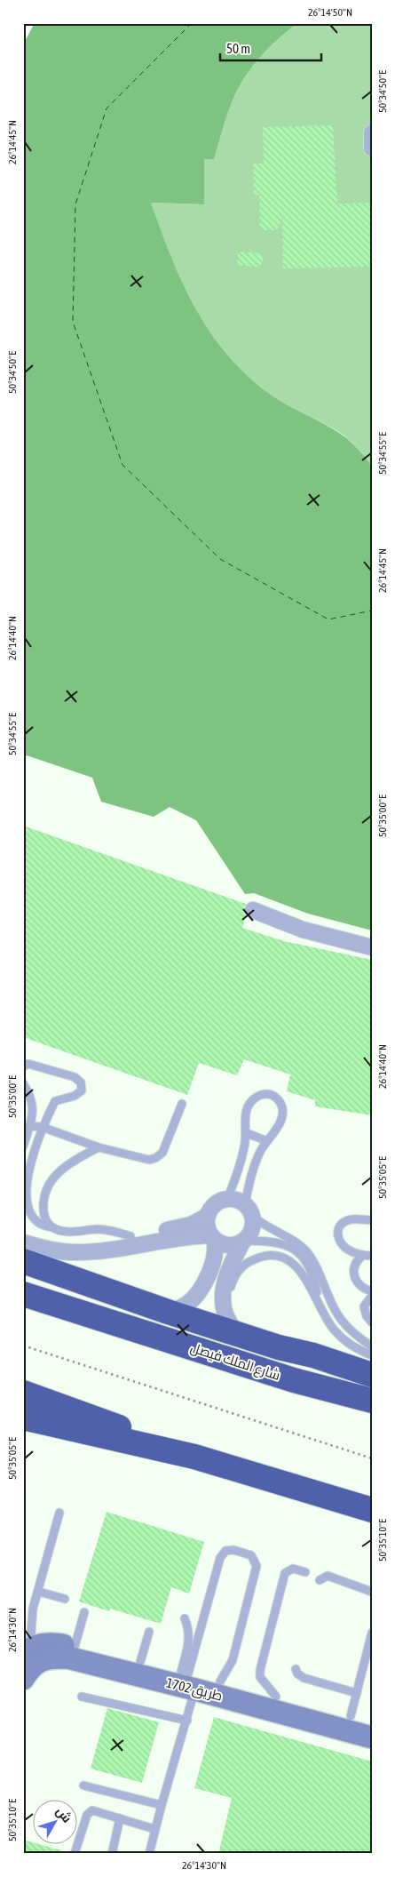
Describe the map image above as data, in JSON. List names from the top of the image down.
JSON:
{
  "streets": {
    "highway": ["شارع الملك فيصل"],
    "street": ["طريق 1702"]
  },
  "scale_bar": "50 m",
  "north": "top right",
  "coordinates": [
    "26°14'50\"N",
    "50°34'50\"E",
    "26°14'45\"N",
    "50°34'55\"E",
    "26°14'40\"N",
    "50°35'00\"E",
    "50°35'05\"E",
    "50°35'10\"E",
    "26°14'30\"N"
  ]
}
